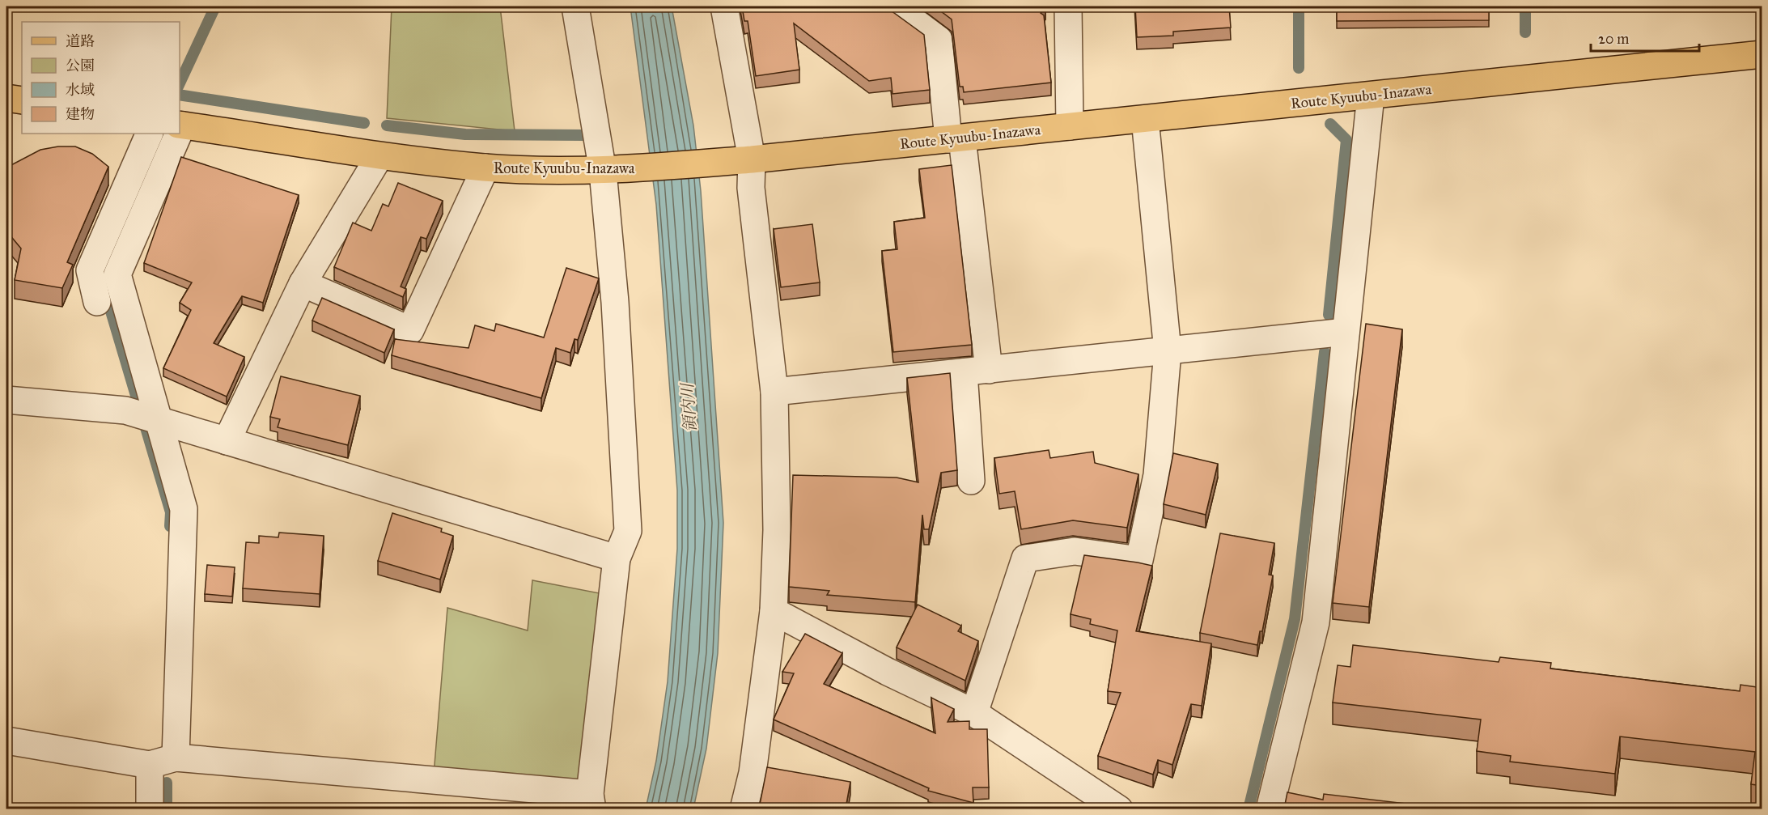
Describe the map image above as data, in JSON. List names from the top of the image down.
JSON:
{
  "streets": {
    "main road": ["Route Kyuubu-Inazawa"]
  },
  "water": ["領内川"],
  "legend": [
    "道路",
    "公園",
    "水域",
    "建物"
  ],
  "scale_bar": "20 m"
}
